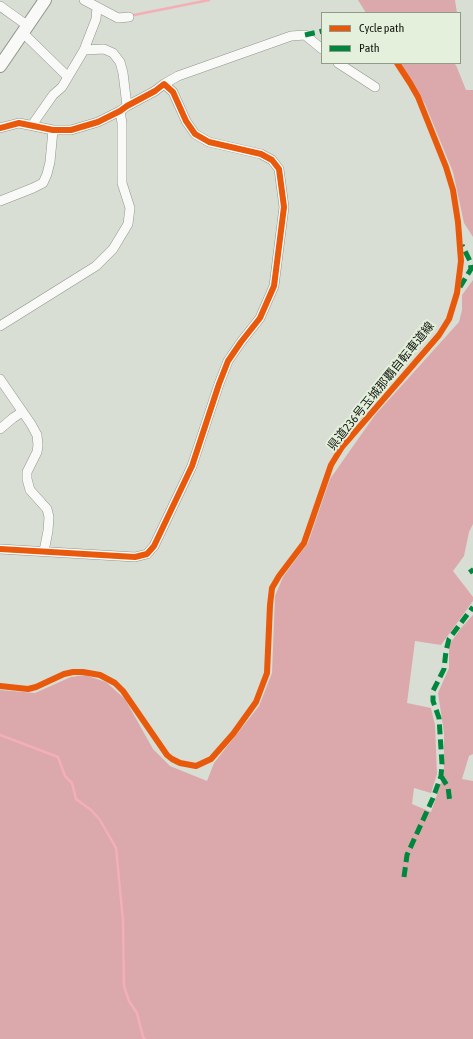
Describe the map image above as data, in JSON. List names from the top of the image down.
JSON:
{
  "streets": {
    "cycle path": ["県道236号玉城那覇自転車道線"]
  },
  "legend": ["Cycle path", "Path"]
}
